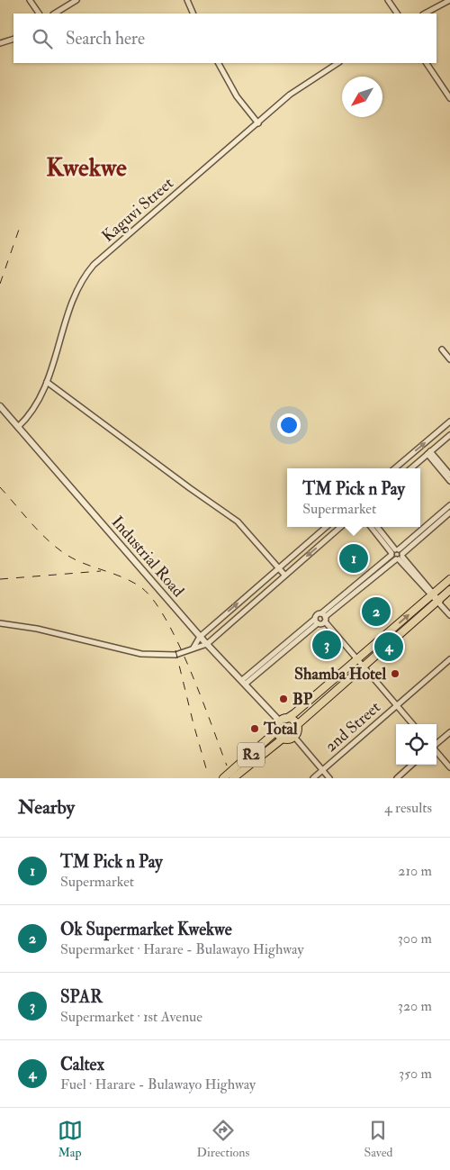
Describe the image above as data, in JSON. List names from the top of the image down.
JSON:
{
  "streets": {
    "highway": ["R2"],
    "street": ["Kaguvi Street", "Industrial Road", "2nd Street"]
  },
  "crossings": [
    ["Kaguvi Street", "Industrial Road"],
    ["Industrial Road", "R2"]
  ],
  "districts": ["Kwekwe"],
  "places": ["Shamba Hotel", "BP", "Total"],
  "north": "bottom left",
  "page": {
    "search": "Search here",
    "popup": ["TM Pick n Pay", "Supermarket"],
    "pins": [
      "1",
      "2",
      "3",
      "4"
    ],
    "heading": ["Nearby", "4 results"],
    "list": [
      {
        "mark": "1",
        "name": "TM Pick n Pay",
        "note": "Supermarket",
        "value": "210 m"
      },
      {
        "mark": "2",
        "name": "Ok Supermarket Kwekwe",
        "note": "Supermarket · Harare - Bulawayo Highway",
        "value": "300 m"
      },
      {
        "mark": "3",
        "name": "SPAR",
        "note": "Supermarket · 1st Avenue",
        "value": "320 m"
      },
      {
        "mark": "4",
        "name": "Caltex",
        "note": "Fuel · Harare - Bulawayo Highway",
        "value": "350 m"
      }
    ],
    "nav": ["Map", "Directions", "Saved"]
  }
}
